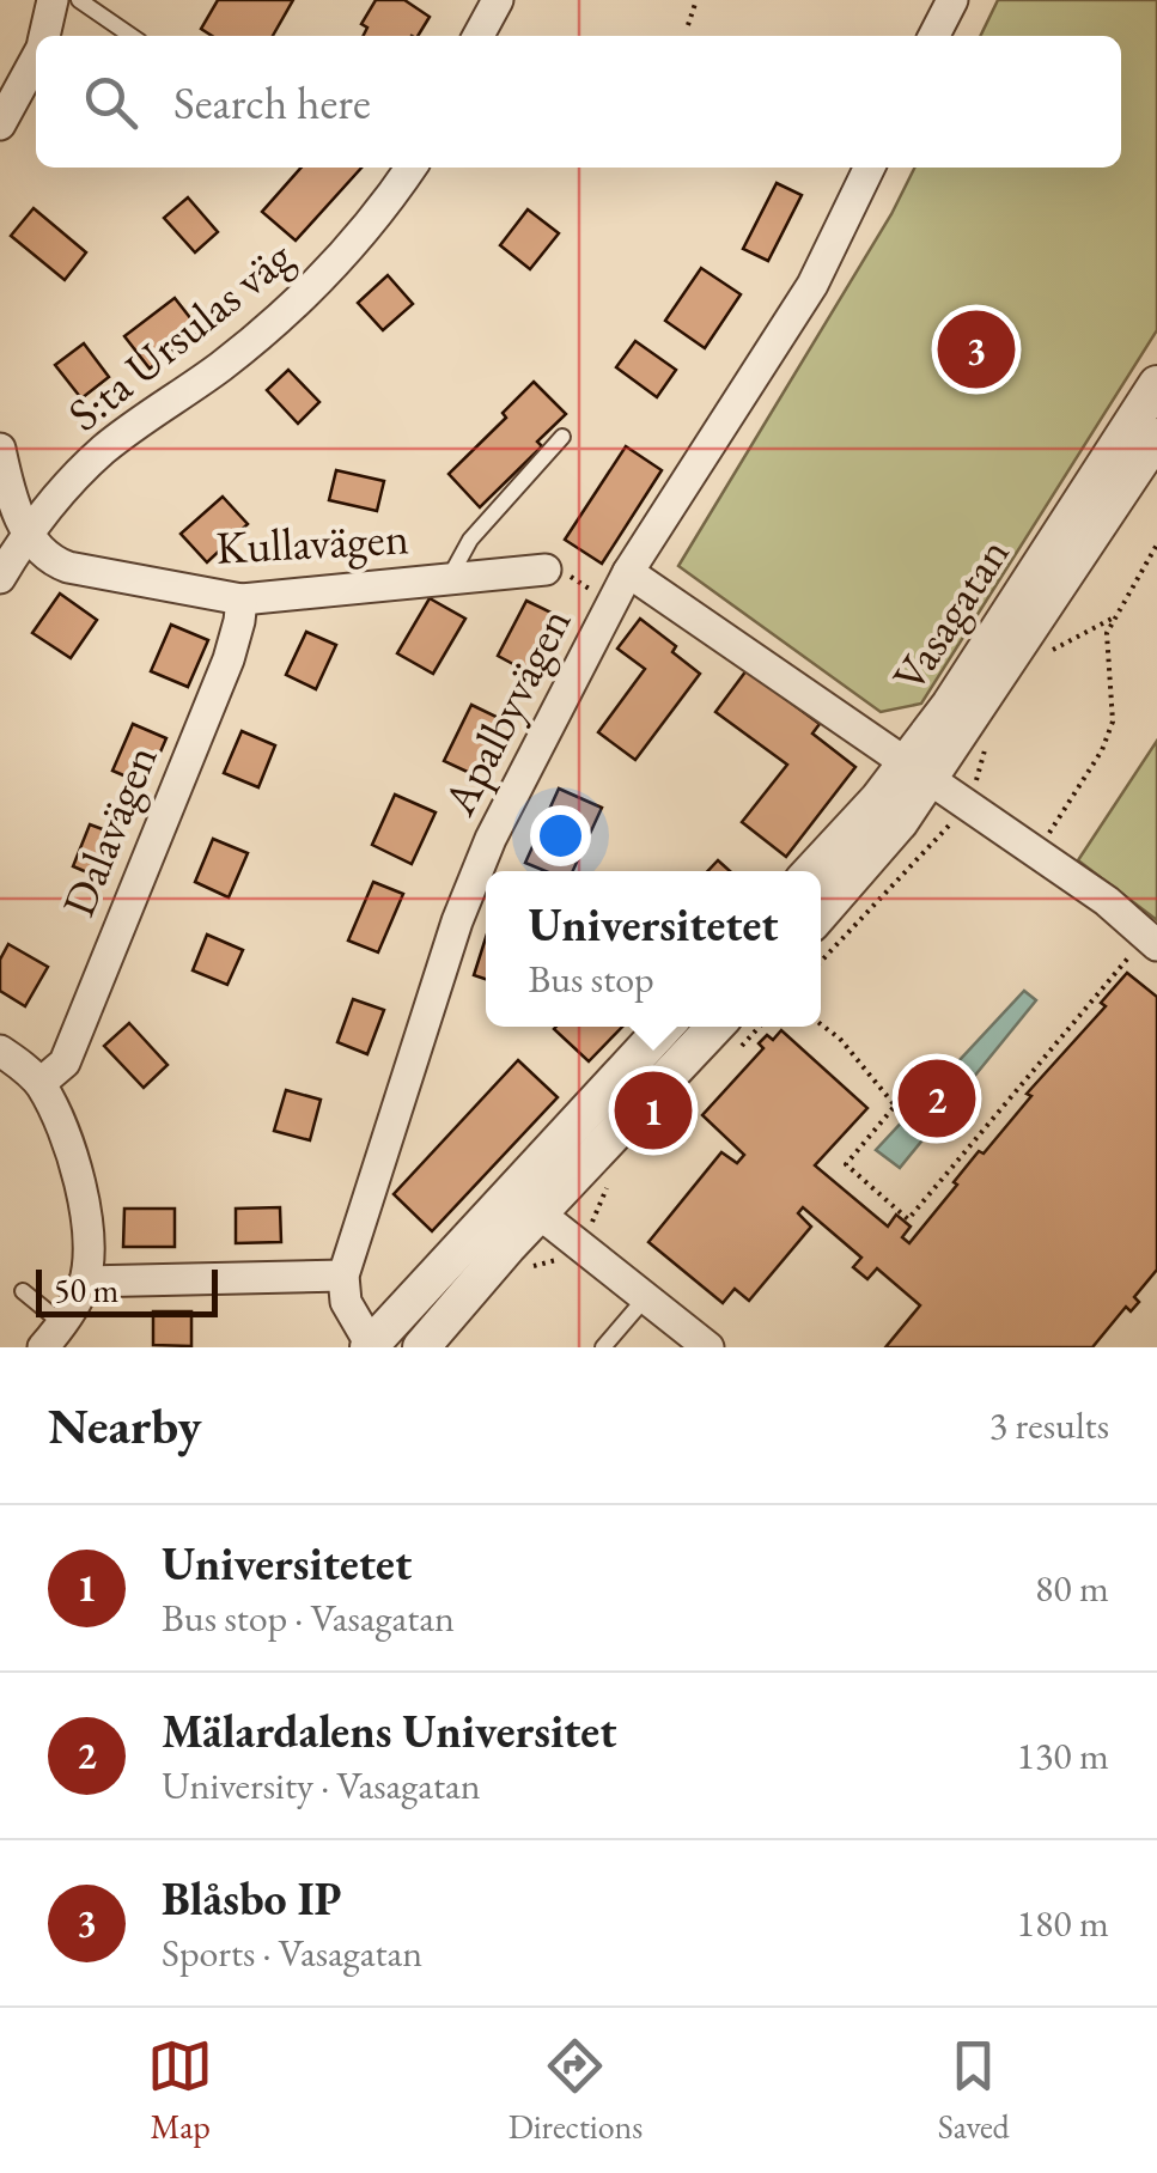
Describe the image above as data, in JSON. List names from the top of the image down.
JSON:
{
  "streets": {
    "street": [
      "S:ta Ursulas väg",
      "Kullavägen",
      "Vasagatan",
      "Apalbyvägen",
      "Dalavägen"
    ]
  },
  "crossings": [
    ["S:ta Ursulas väg", "Kullavägen"],
    ["Kullavägen", "Dalavägen"]
  ],
  "scale_bar": "50 m",
  "page": {
    "search": "Search here",
    "pins": ["3", "2", "1"],
    "popup": ["Universitetet", "Bus stop"],
    "scale": "50 m",
    "heading": ["Nearby", "3 results"],
    "list": [
      {
        "mark": "1",
        "name": "Universitetet",
        "note": "Bus stop · Vasagatan",
        "value": "80 m"
      },
      {
        "mark": "2",
        "name": "Mälardalens Universitet",
        "note": "University · Vasagatan",
        "value": "130 m"
      },
      {
        "mark": "3",
        "name": "Blåsbo IP",
        "note": "Sports · Vasagatan",
        "value": "180 m"
      }
    ],
    "nav": ["Map", "Directions", "Saved"]
  }
}
